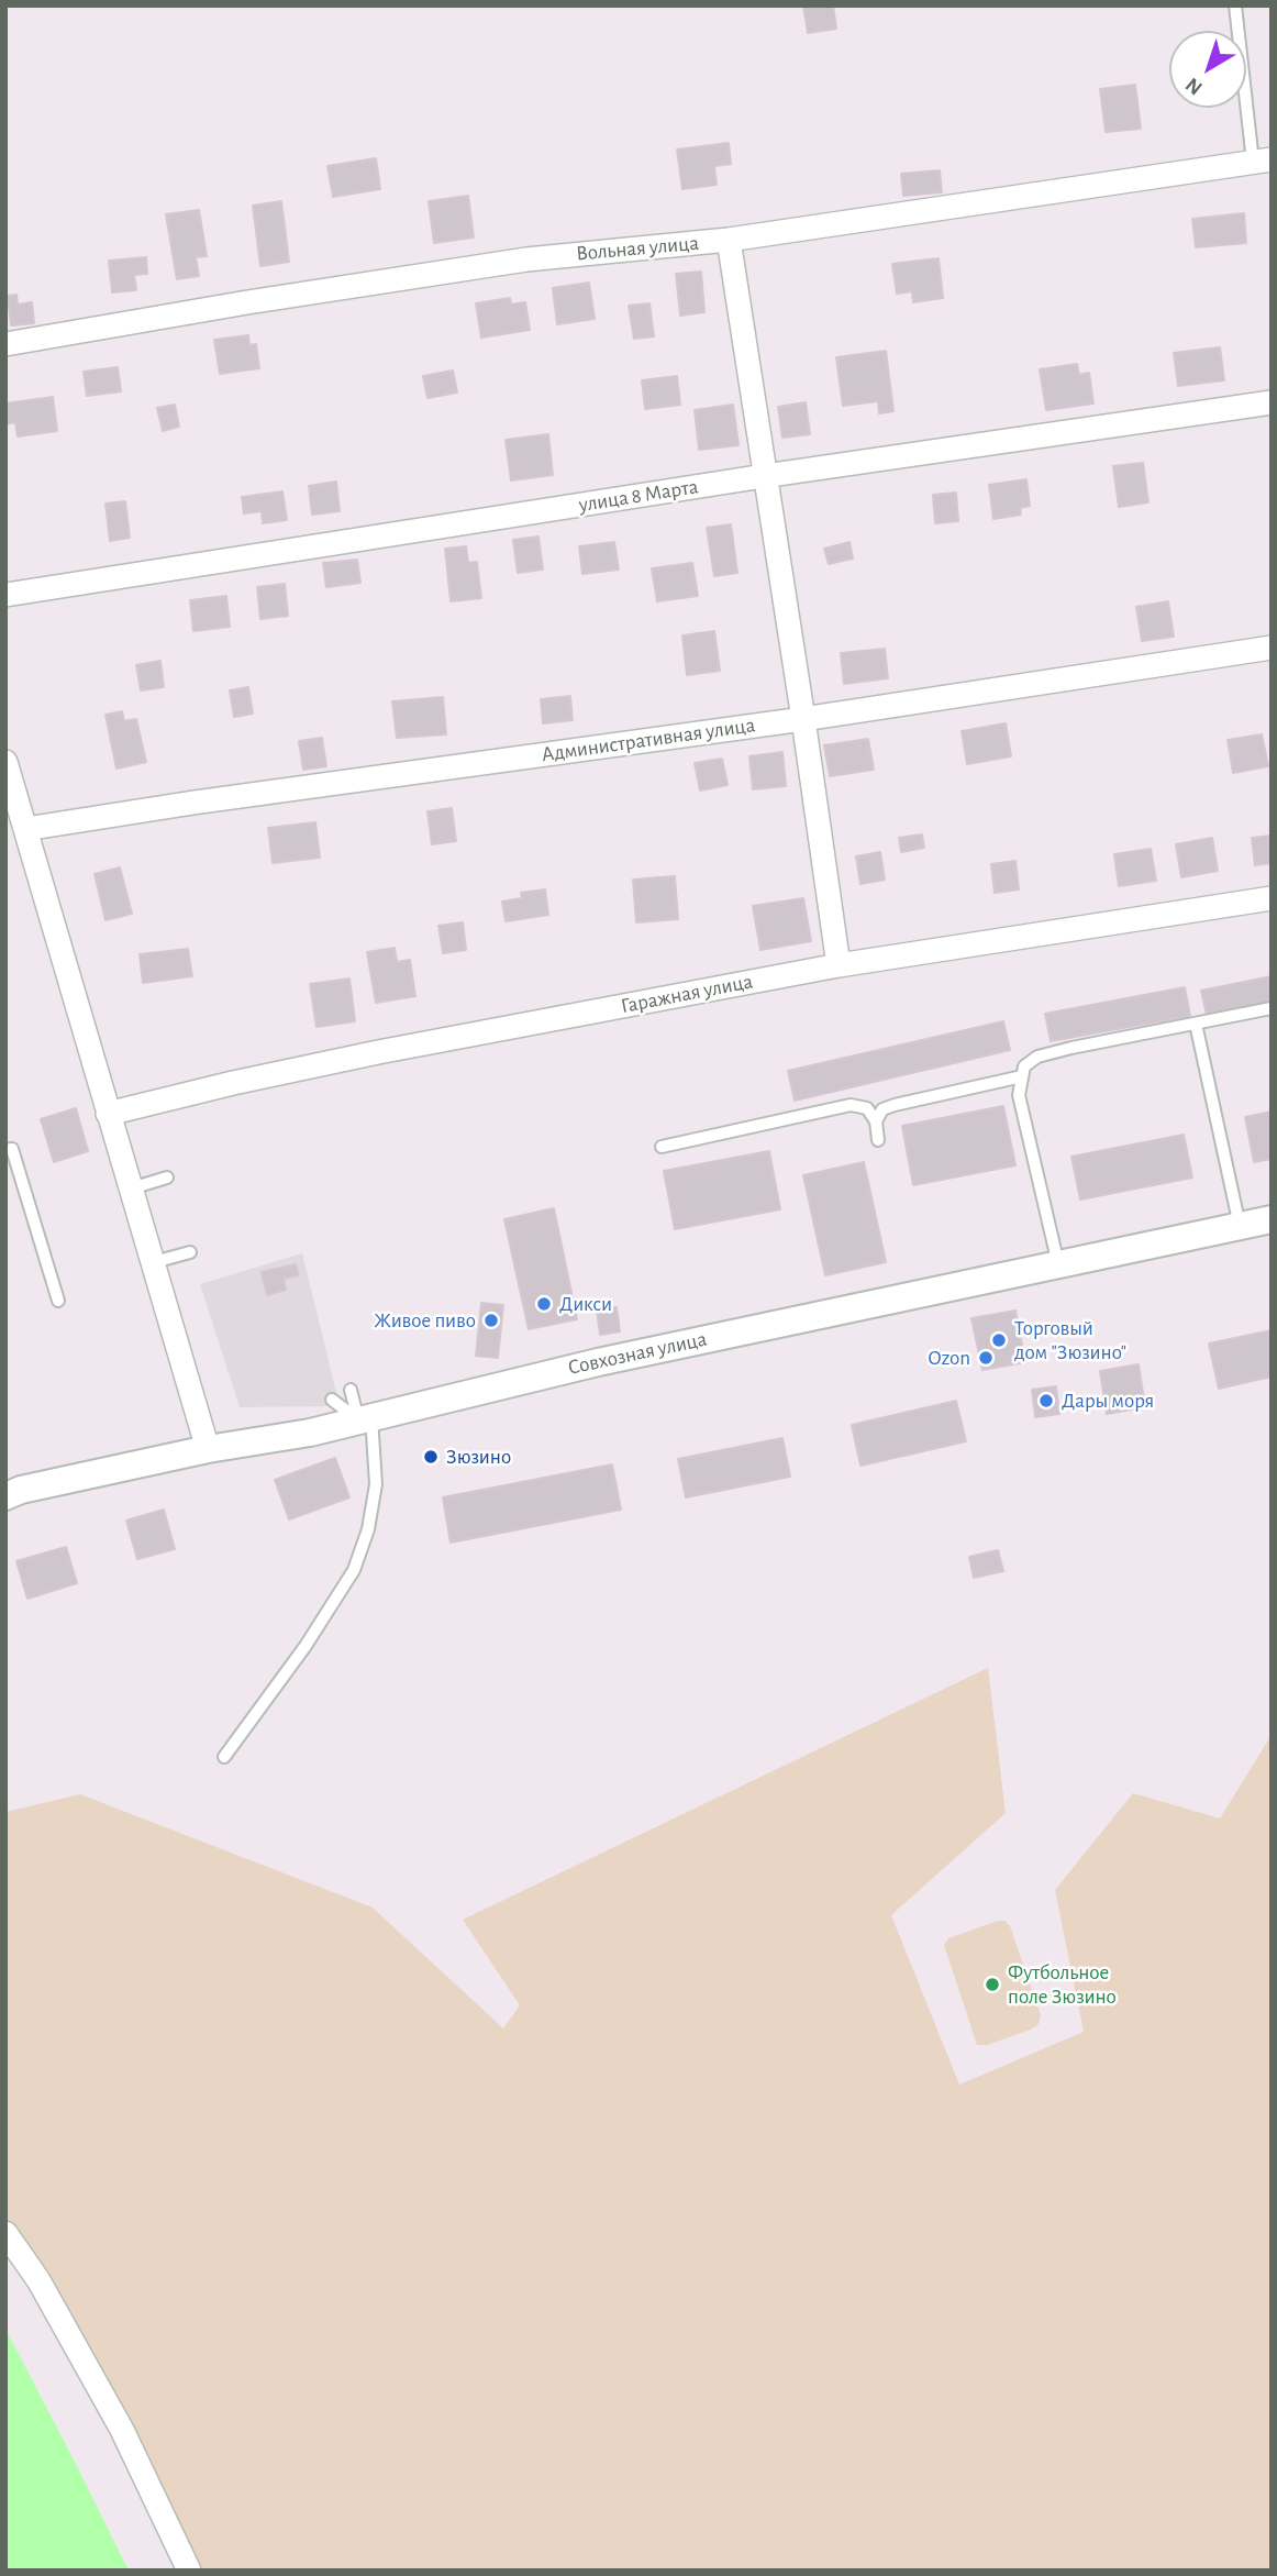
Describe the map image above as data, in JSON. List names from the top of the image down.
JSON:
{
  "streets": {
    "street": [
      "Вольная улица",
      "улица 8 Марта",
      "Административная улица",
      "Гаражная улица",
      "Совхозная улица"
    ]
  },
  "places": [
    "Дикси",
    "Живое пиво",
    "Торговый дом \"Зюзино\"",
    "Ozon",
    "Дары моря",
    "Зюзино",
    "Футбольное поле Зюзино"
  ],
  "north": "bottom left"
}
